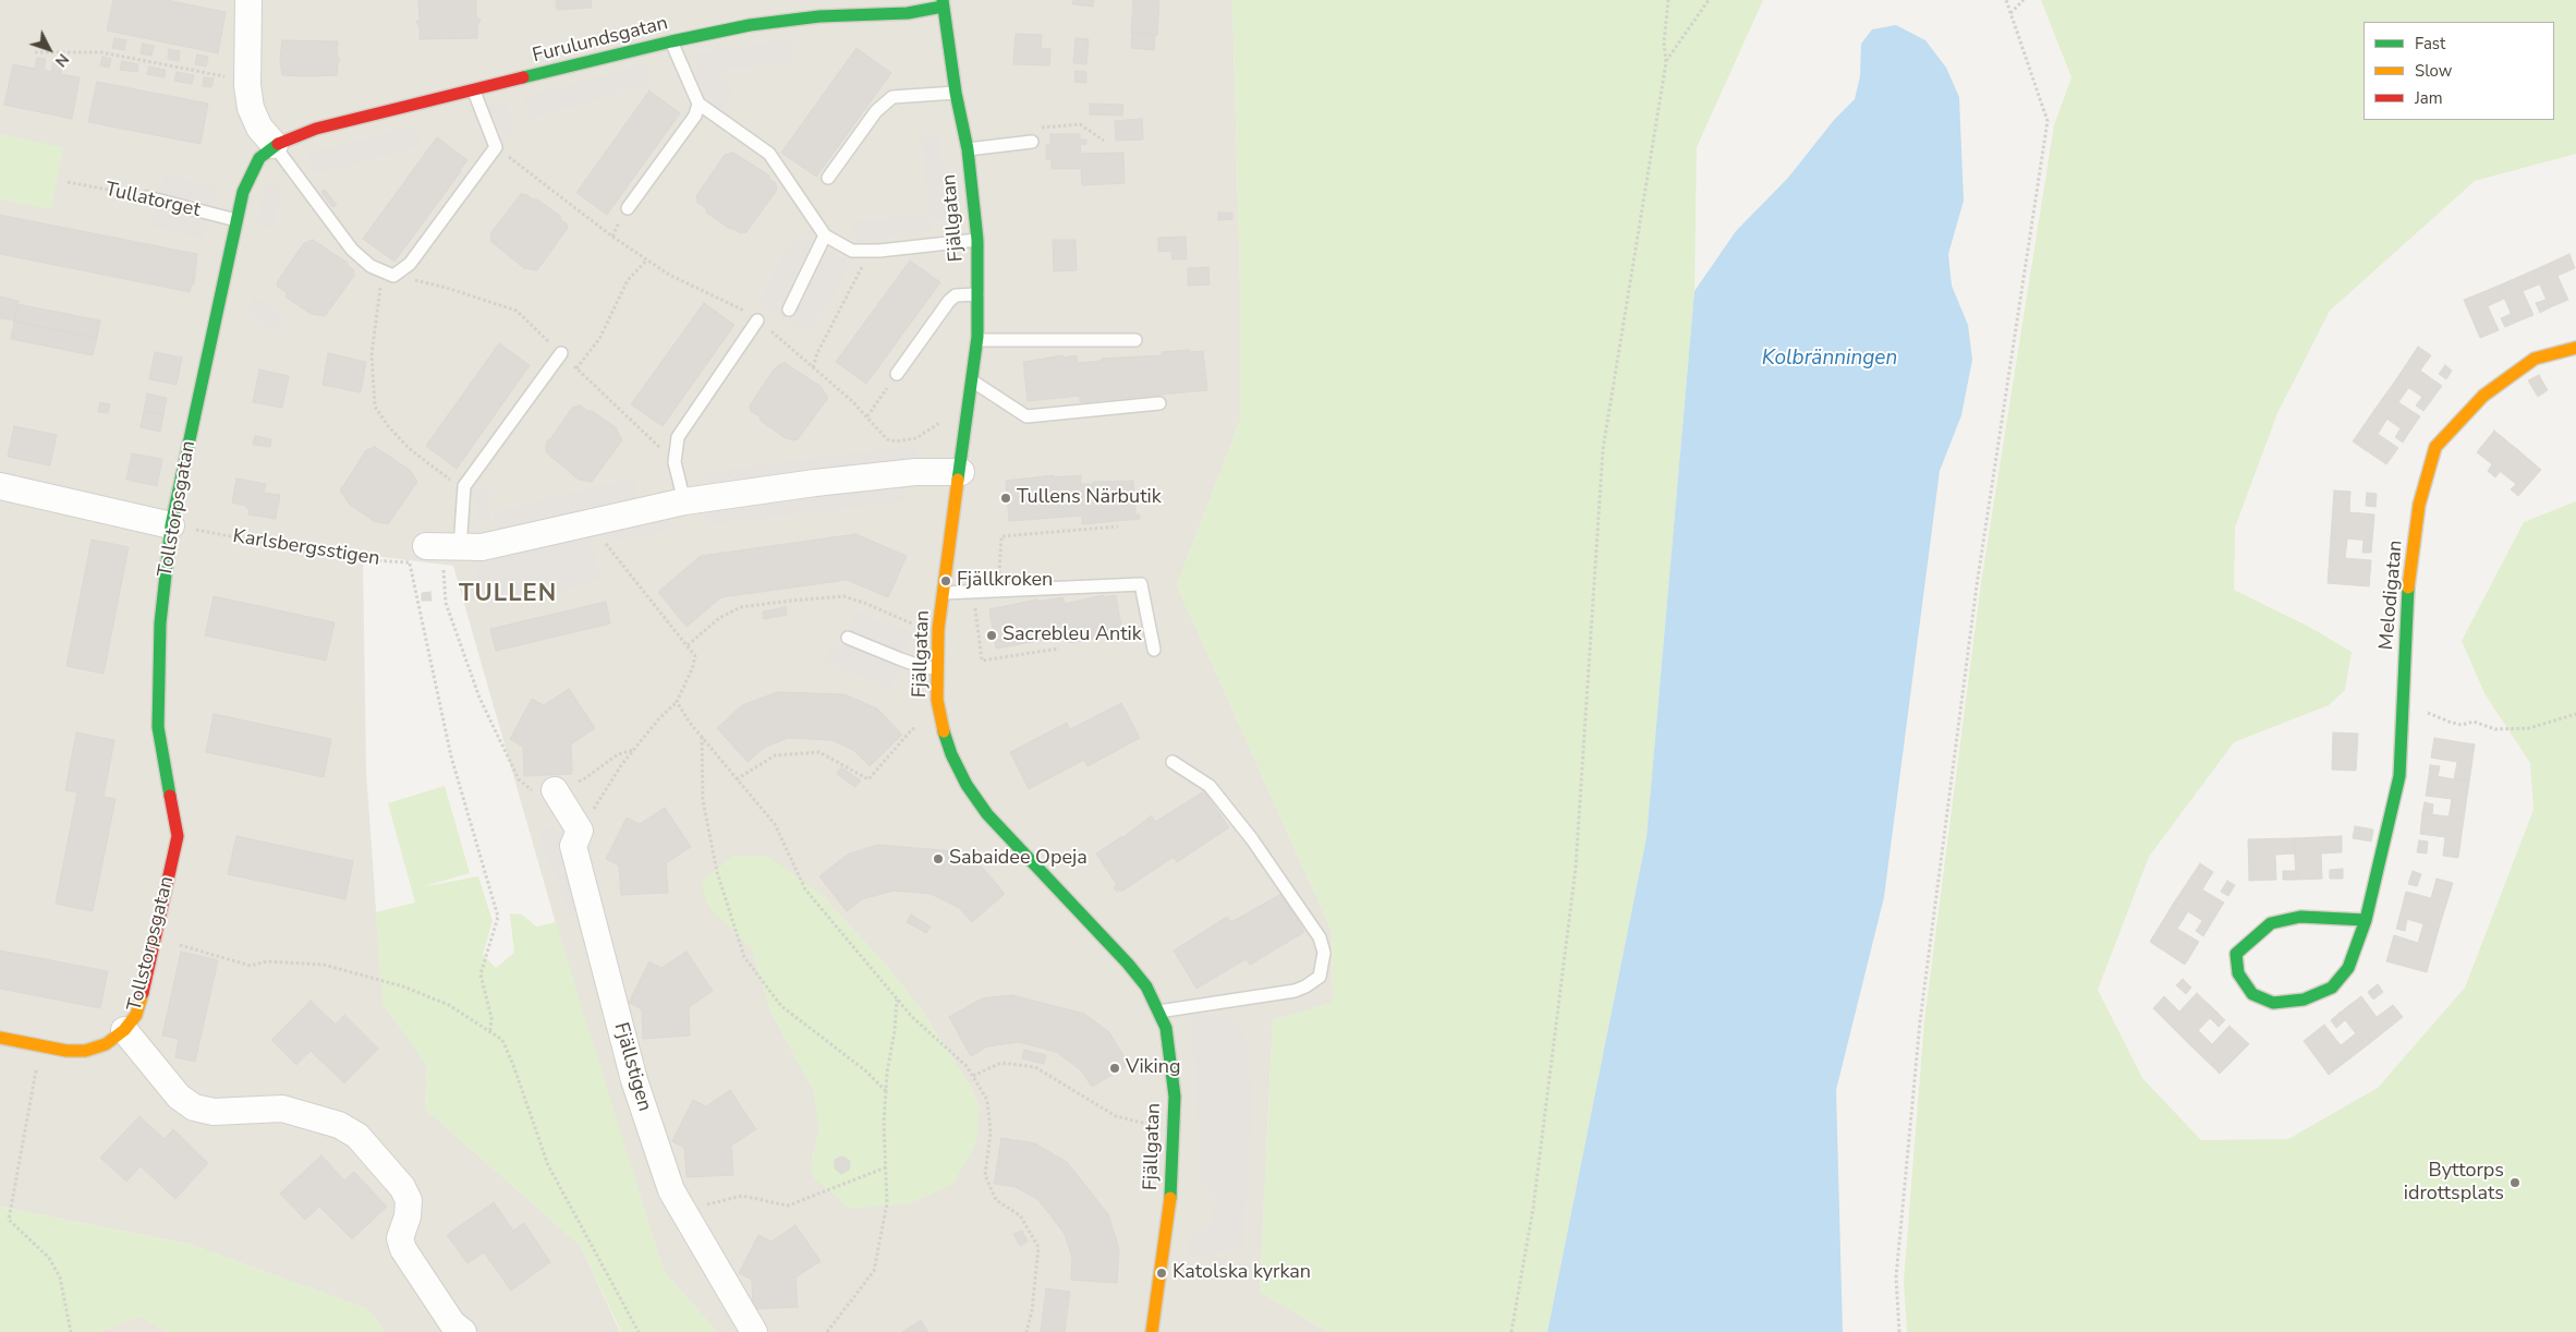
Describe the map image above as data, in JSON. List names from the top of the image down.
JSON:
{
  "streets": {
    "street": [
      "Furulundsgatan",
      "Fjällgatan",
      "Tollstorpsgatan",
      "Melodigatan",
      "Fjällstigen"
    ],
    "lane": ["Tullatorget"],
    "path": ["Karlsbergsstigen"]
  },
  "crossings": [
    ["Furulundsgatan", "Fjällgatan"],
    ["Furulundsgatan", "Tollstorpsgatan"],
    ["Tullatorget", "Tollstorpsgatan"],
    ["Tollstorpsgatan", "Karlsbergsstigen"]
  ],
  "districts": ["TULLEN"],
  "water": ["Kolbränningen"],
  "places": [
    "Tullens Närbutik",
    "Fjällkroken",
    "Sacrebleu Antik",
    "Sabaidee Opeja",
    "Viking",
    "Byttorps idrottsplats",
    "Katolska kyrkan"
  ],
  "legend": ["Fast", "Slow", "Jam"],
  "north": "bottom right"
}
